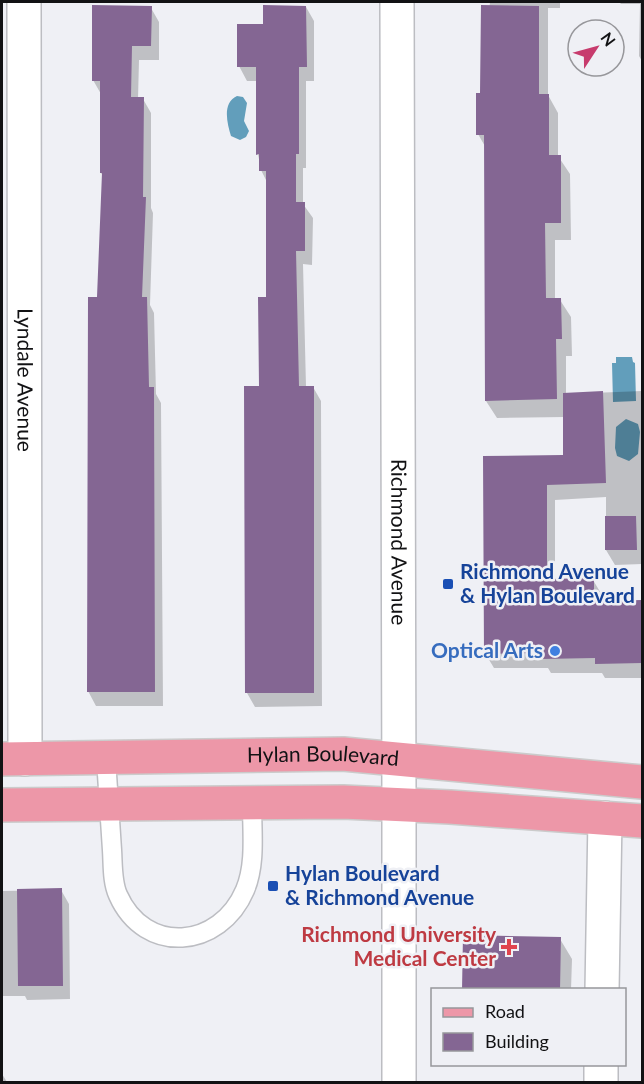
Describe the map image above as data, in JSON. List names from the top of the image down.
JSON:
{
  "streets": {
    "main road": ["Hylan Boulevard"],
    "street": ["Lyndale Avenue", "Richmond Avenue"]
  },
  "crossings": [
    ["Lyndale Avenue", "Hylan Boulevard"],
    ["Richmond Avenue", "Hylan Boulevard"]
  ],
  "places": {
    "transit": ["Richmond Avenue & Hylan Boulevard", "Hylan Boulevard & Richmond Avenue"],
    "other": ["Optical Arts"],
    "health": ["Richmond University Medical Center"]
  },
  "legend": ["Road", "Building"],
  "north": "top right"
}
